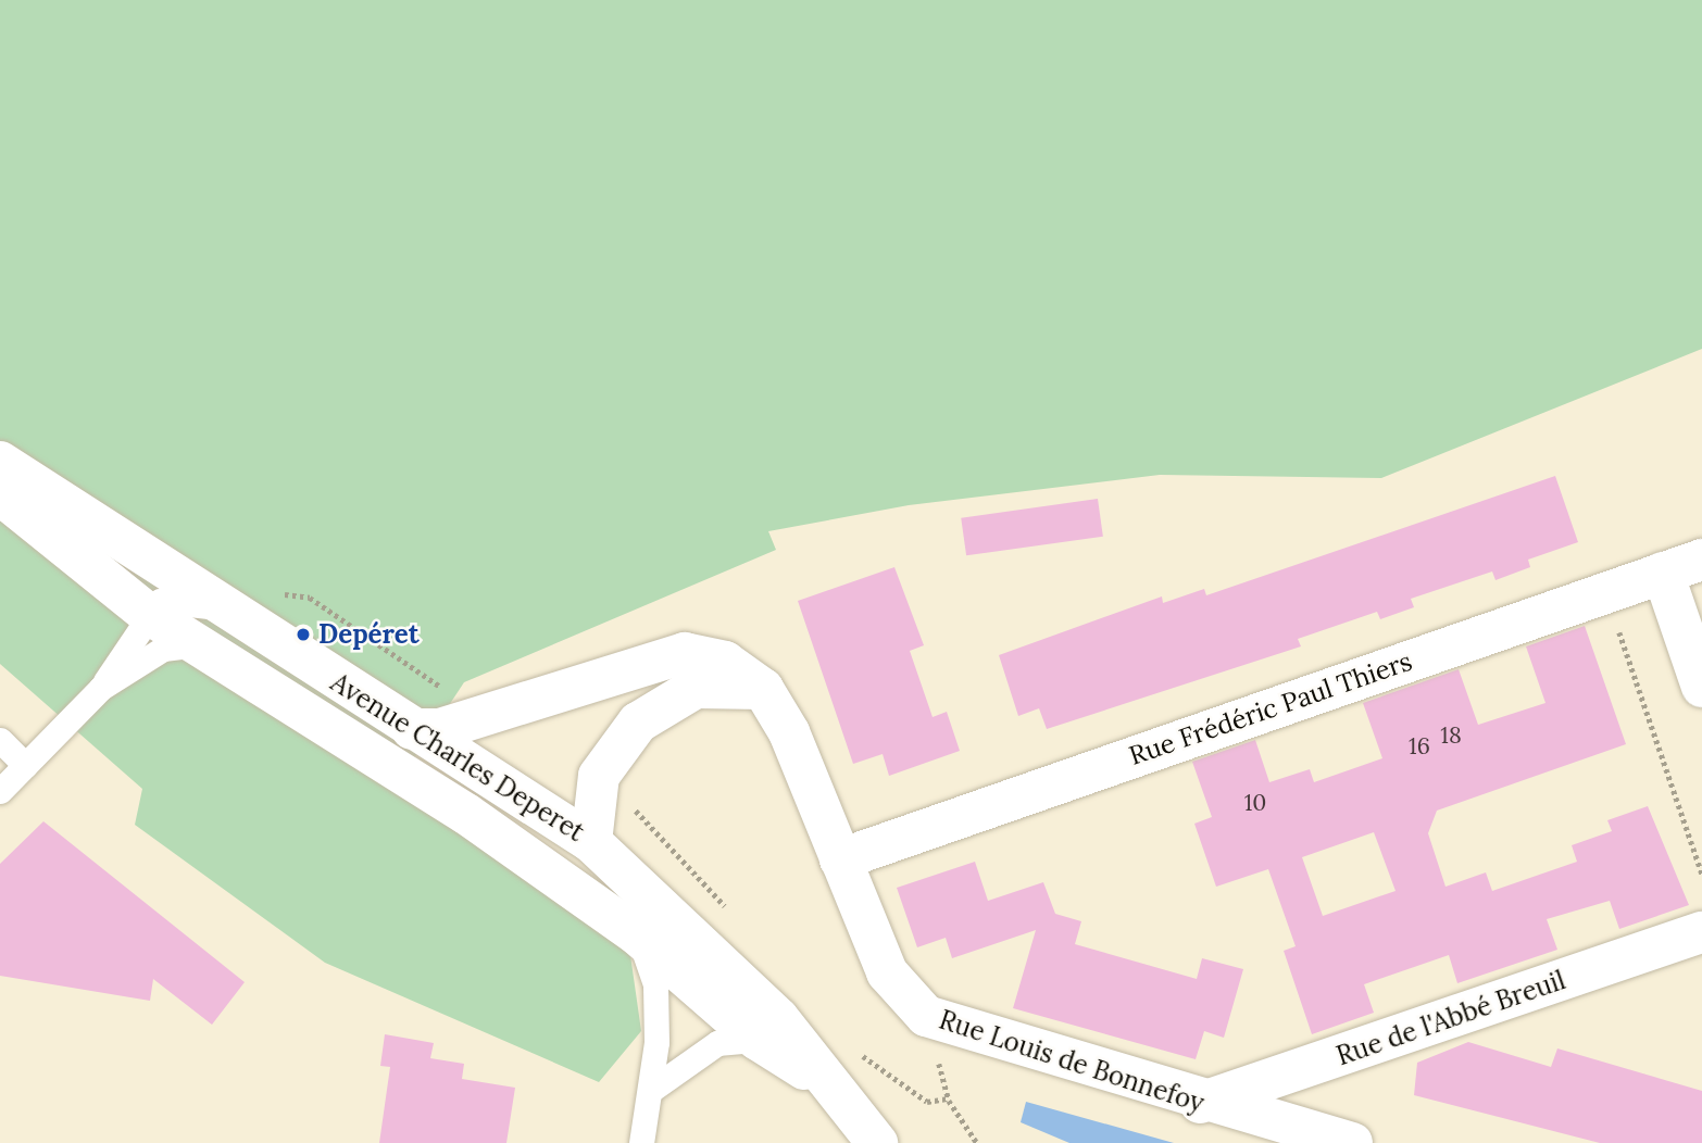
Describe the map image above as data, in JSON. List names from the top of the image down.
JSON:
{
  "streets": {
    "street": [
      "Rue Frédéric Paul Thiers",
      "Avenue Charles Deperet",
      "Rue de l'Abbé Breuil",
      "Rue Louis de Bonnefoy"
    ]
  },
  "crossings": [
    ["Rue Frédéric Paul Thiers", "Rue Louis de Bonnefoy"],
    ["Avenue Charles Deperet", "Rue Louis de Bonnefoy"],
    ["Rue de l'Abbé Breuil", "Rue Louis de Bonnefoy"]
  ],
  "places": ["Depéret"],
  "house_numbers": ["18", "16", "10"]
}
